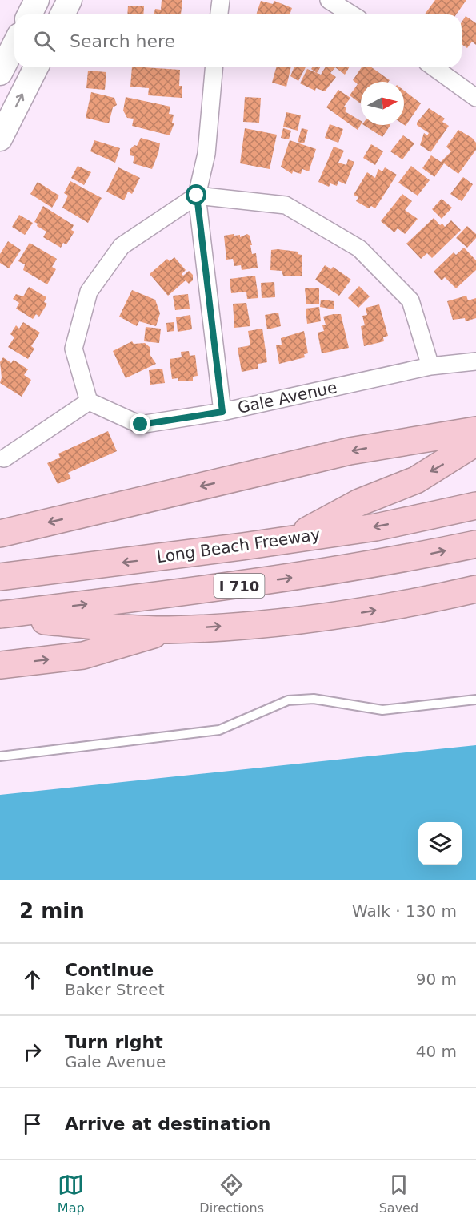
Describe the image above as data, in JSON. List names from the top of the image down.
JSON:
{
  "streets": {
    "highway": ["Long Beach Freeway", "I 710"],
    "street": ["Gale Avenue"]
  },
  "north": "right",
  "page": {
    "search": "Search here",
    "heading": ["2 min", "Walk · 130 m"],
    "list": [
      ["Continue", "Baker Street", "90 m"],
      ["Turn right", "Gale Avenue", "40 m"],
      "Arrive at destination"
    ],
    "nav": ["Map", "Directions", "Saved"]
  }
}
